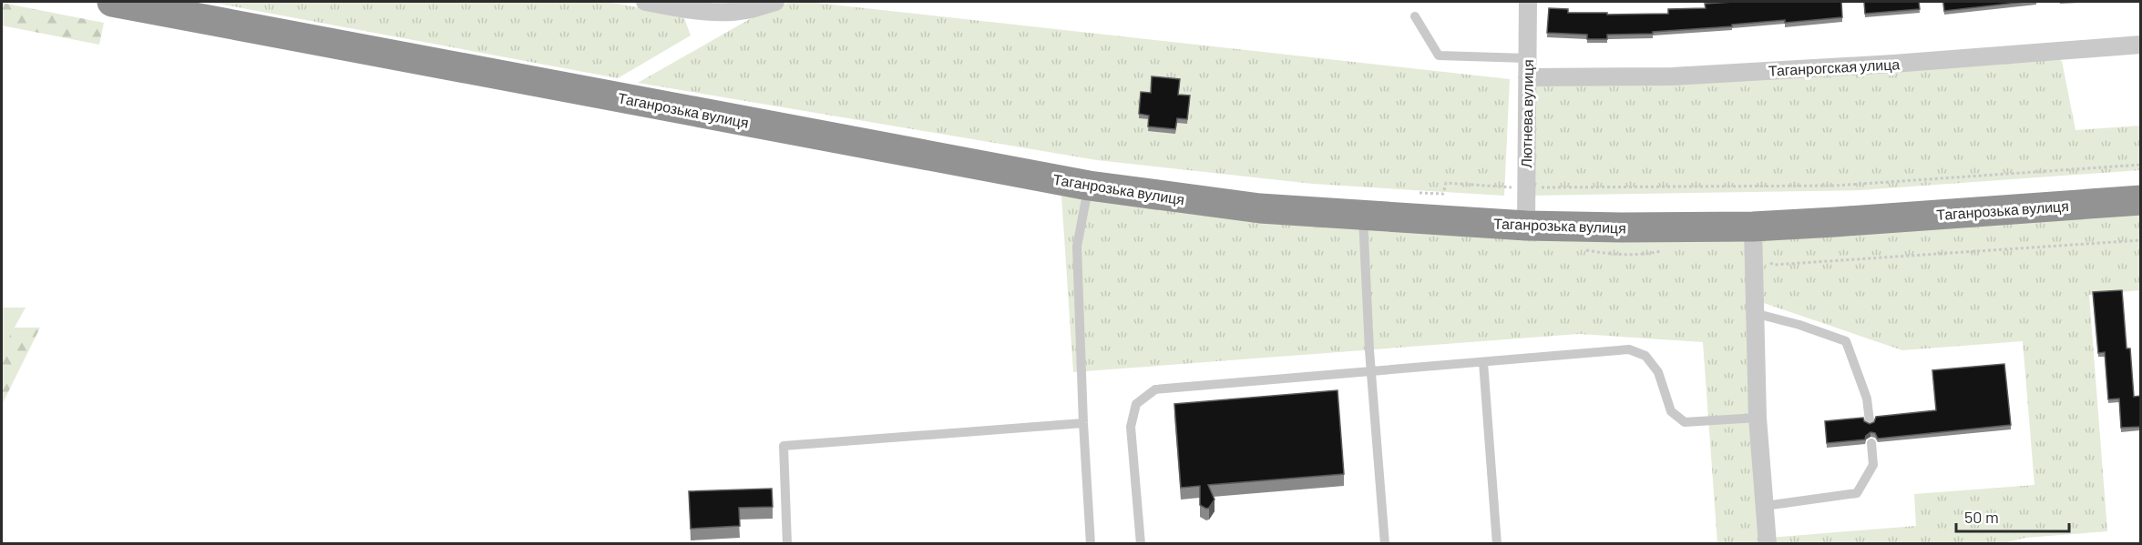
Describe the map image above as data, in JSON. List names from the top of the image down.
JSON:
{
  "streets": {
    "highway": ["Таганрозька вулиця"],
    "street": ["Таганрогская улица", "Лютнева вулиця"]
  },
  "crossings": [
    ["Таганрогская улица", "Лютнева вулиця"],
    ["Таганрозька вулиця", "Лютнева вулиця"]
  ],
  "scale_bar": "50 m"
}
